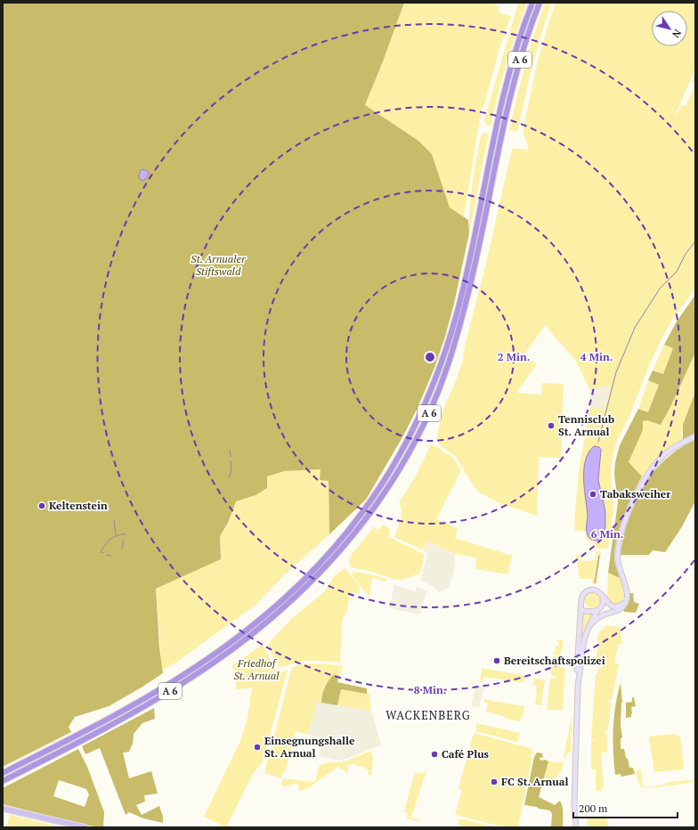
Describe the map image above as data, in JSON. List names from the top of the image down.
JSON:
{
  "streets": {
    "highway": ["A 6"]
  },
  "districts": ["WACKENBERG"],
  "parks": ["St. Arnualer Stiftswald", "Friedhof St. Arnual"],
  "places": [
    "Tennisclub St. Arnual",
    "Tabaksweiher",
    "Keltenstein",
    "Bereitschaftspolizei",
    "Einsegnungshalle St. Arnual",
    "Café Plus",
    "FC St. Arnual"
  ],
  "scale_bar": "200 m",
  "north": "bottom right",
  "rings": [
    "2 Min.",
    "4 Min.",
    "6 Min.",
    "8 Min."
  ]
}
